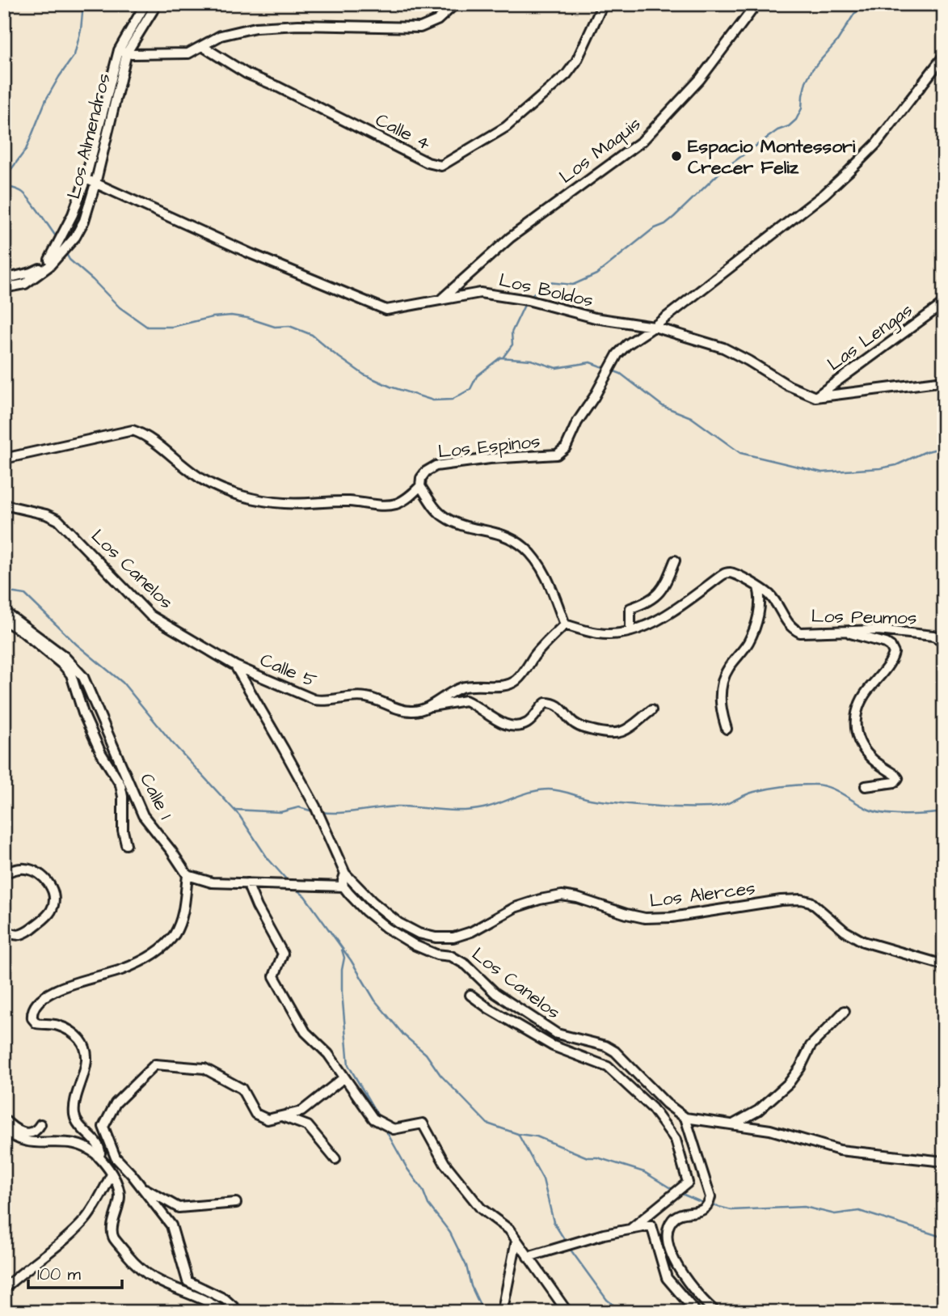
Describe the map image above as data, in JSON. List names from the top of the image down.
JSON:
{
  "streets": {
    "street": [
      "Calle 4",
      "Los Almendros",
      "Los Maquis",
      "Los Boldos",
      "Las Lengas",
      "Los Espinos",
      "Los Canelos",
      "Los Peumos",
      "Calle 5",
      "Calle 1",
      "Los Alerces"
    ]
  },
  "crossings": [
    ["Los Almendros", "Los Boldos"],
    ["Los Maquis", "Los Boldos"],
    ["Los Boldos", "Las Lengas"],
    ["Los Boldos", "Los Espinos"],
    ["Los Canelos", "Calle 5"],
    ["Los Peumos", "Calle 5"]
  ],
  "places": ["Espacio Montessori Crecer Feliz"],
  "scale_bar": "100 m"
}
